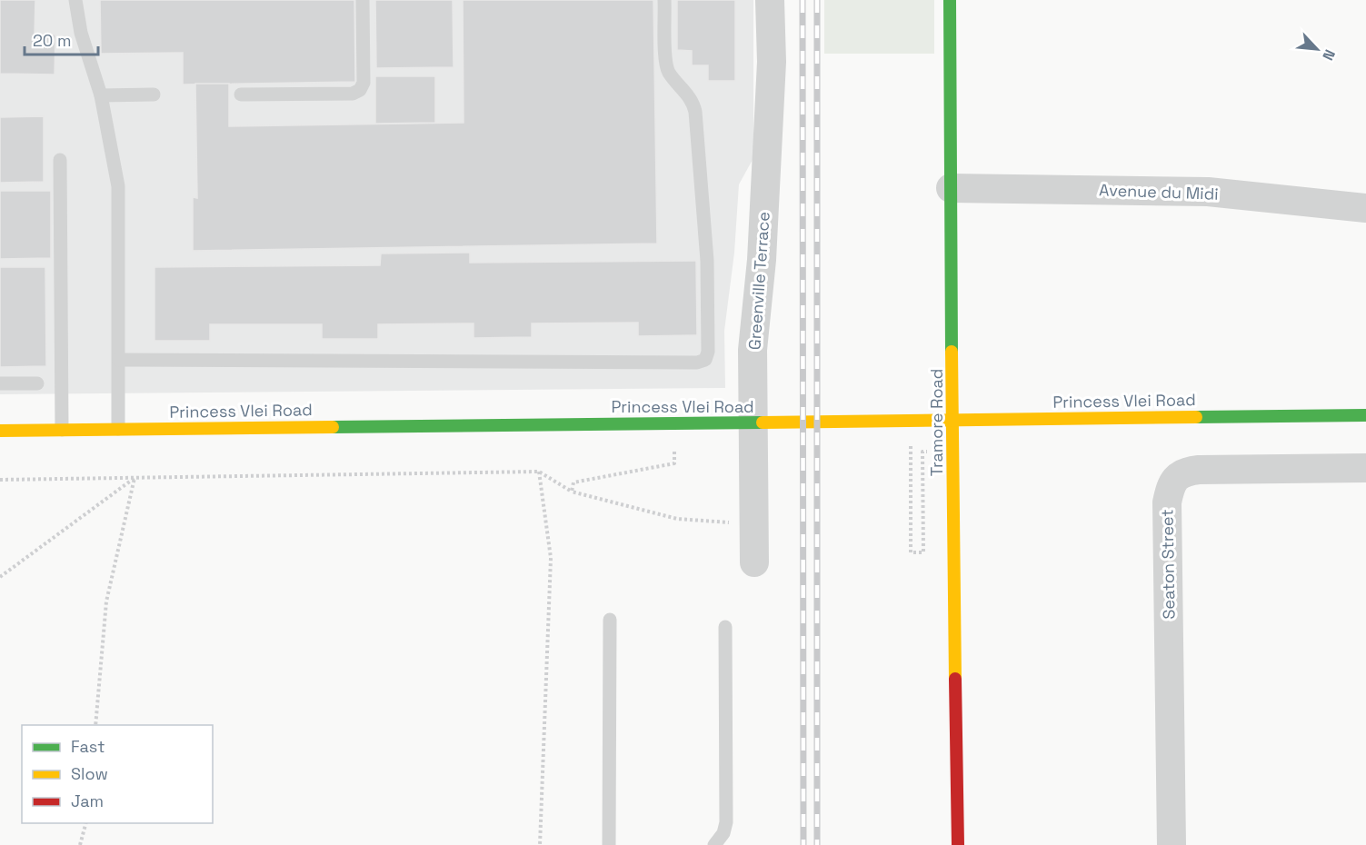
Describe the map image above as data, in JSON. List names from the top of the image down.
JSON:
{
  "streets": {
    "street": [
      "Avenue du Midi",
      "Greenville Terrace",
      "Princess Vlei Road",
      "Tramore Road",
      "Seaton Street"
    ]
  },
  "crossings": [
    ["Avenue du Midi", "Tramore Road"]
  ],
  "legend": ["Fast", "Slow", "Jam"],
  "scale_bar": "20 m",
  "north": "bottom right"
}
